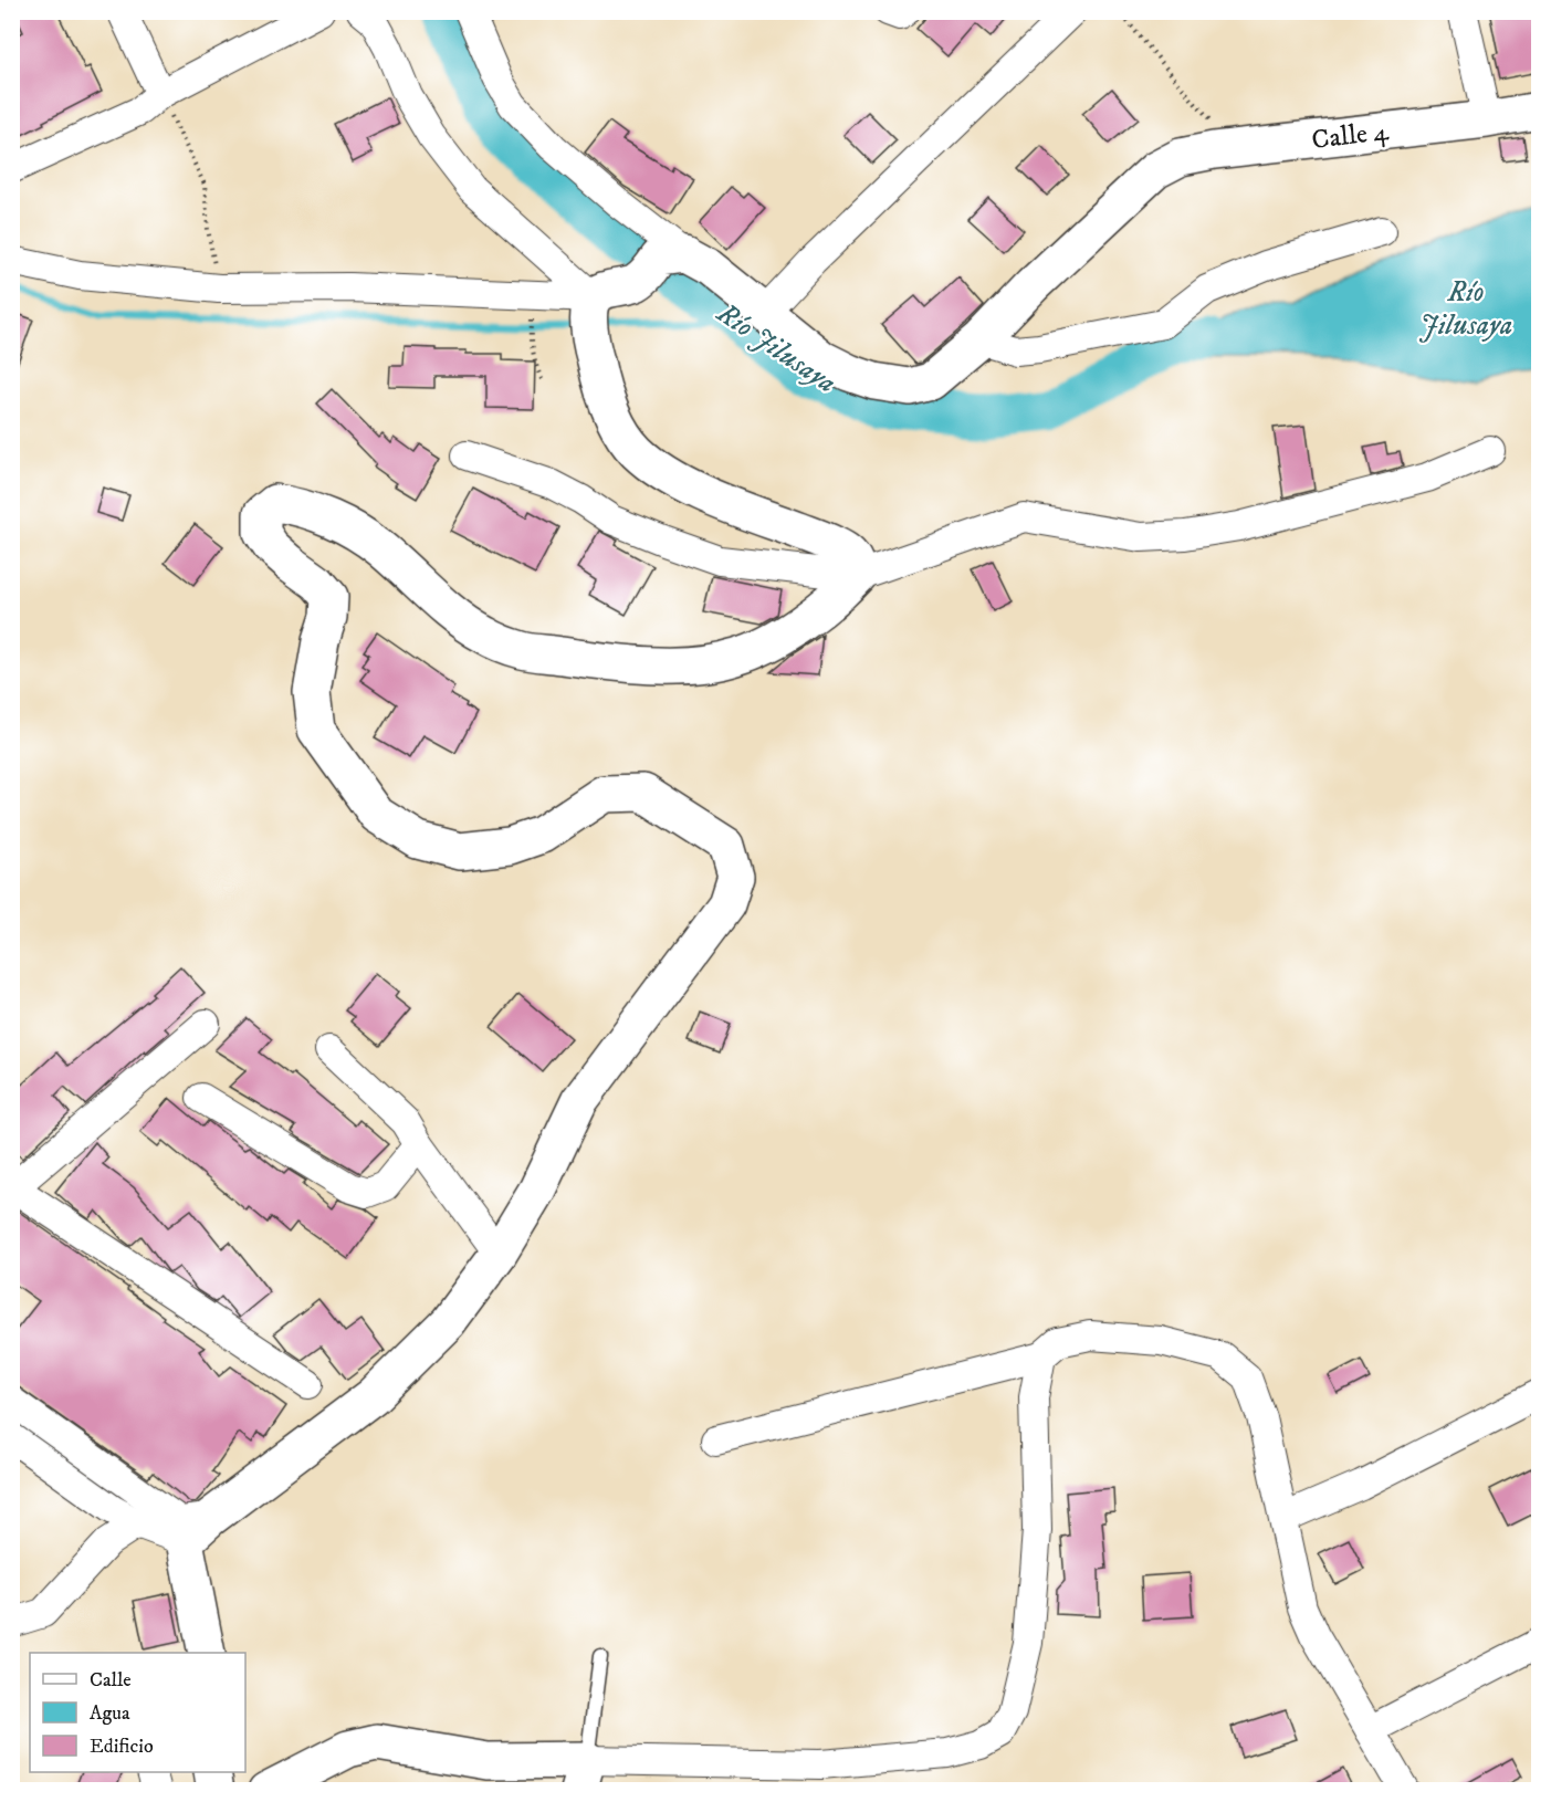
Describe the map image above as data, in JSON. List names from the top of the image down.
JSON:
{
  "streets": {
    "street": ["Calle 4"]
  },
  "water": ["Río Jilusaya"],
  "legend": ["Calle", "Agua", "Edificio"]
}
